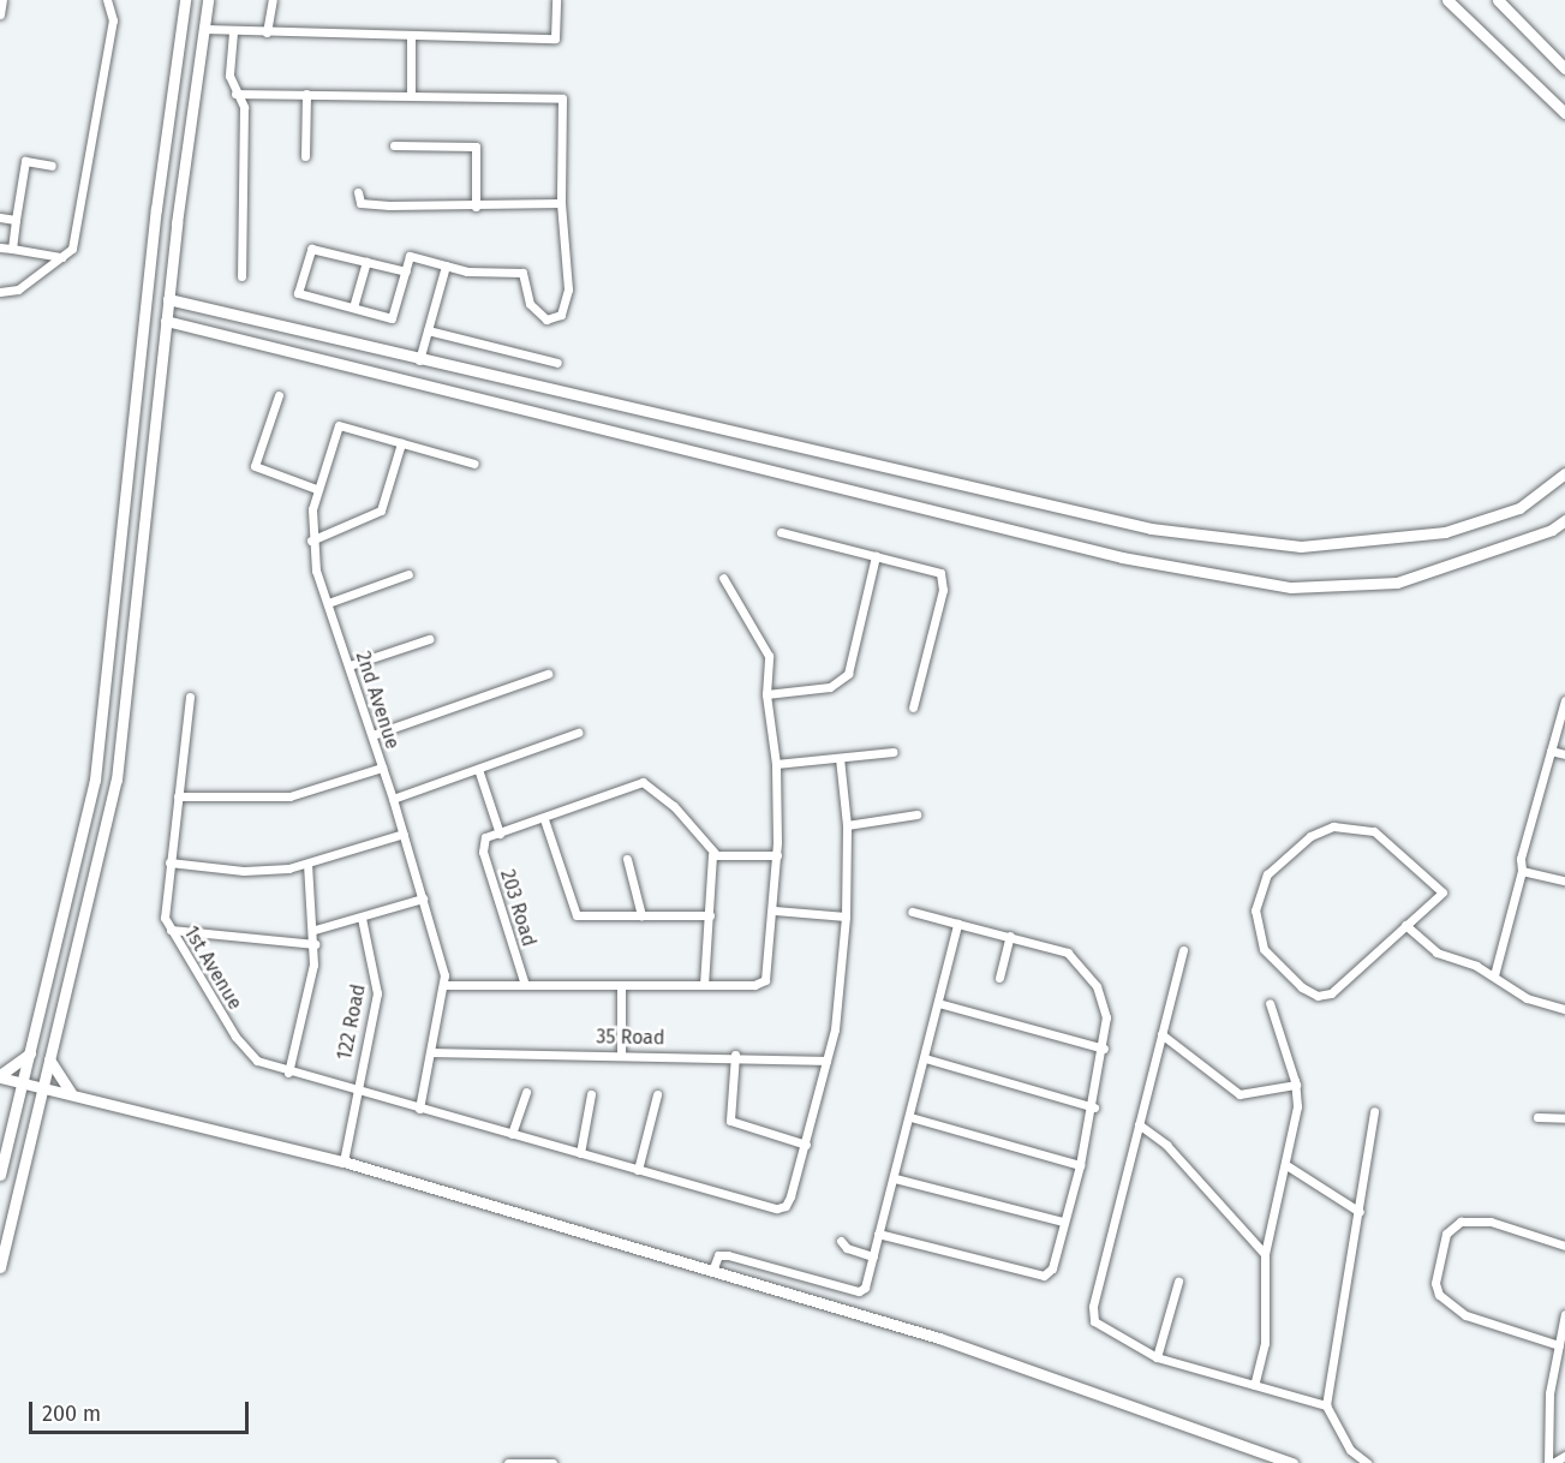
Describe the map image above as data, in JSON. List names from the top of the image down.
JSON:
{
  "streets": {
    "street": [
      "2nd Avenue",
      "203 Road",
      "1st Avenue",
      "122 Road",
      "35 Road"
    ]
  },
  "crossings": [
    ["2nd Avenue", "1st Avenue"],
    ["2nd Avenue", "35 Road"],
    ["1st Avenue", "122 Road"]
  ],
  "scale_bar": "200 m"
}
